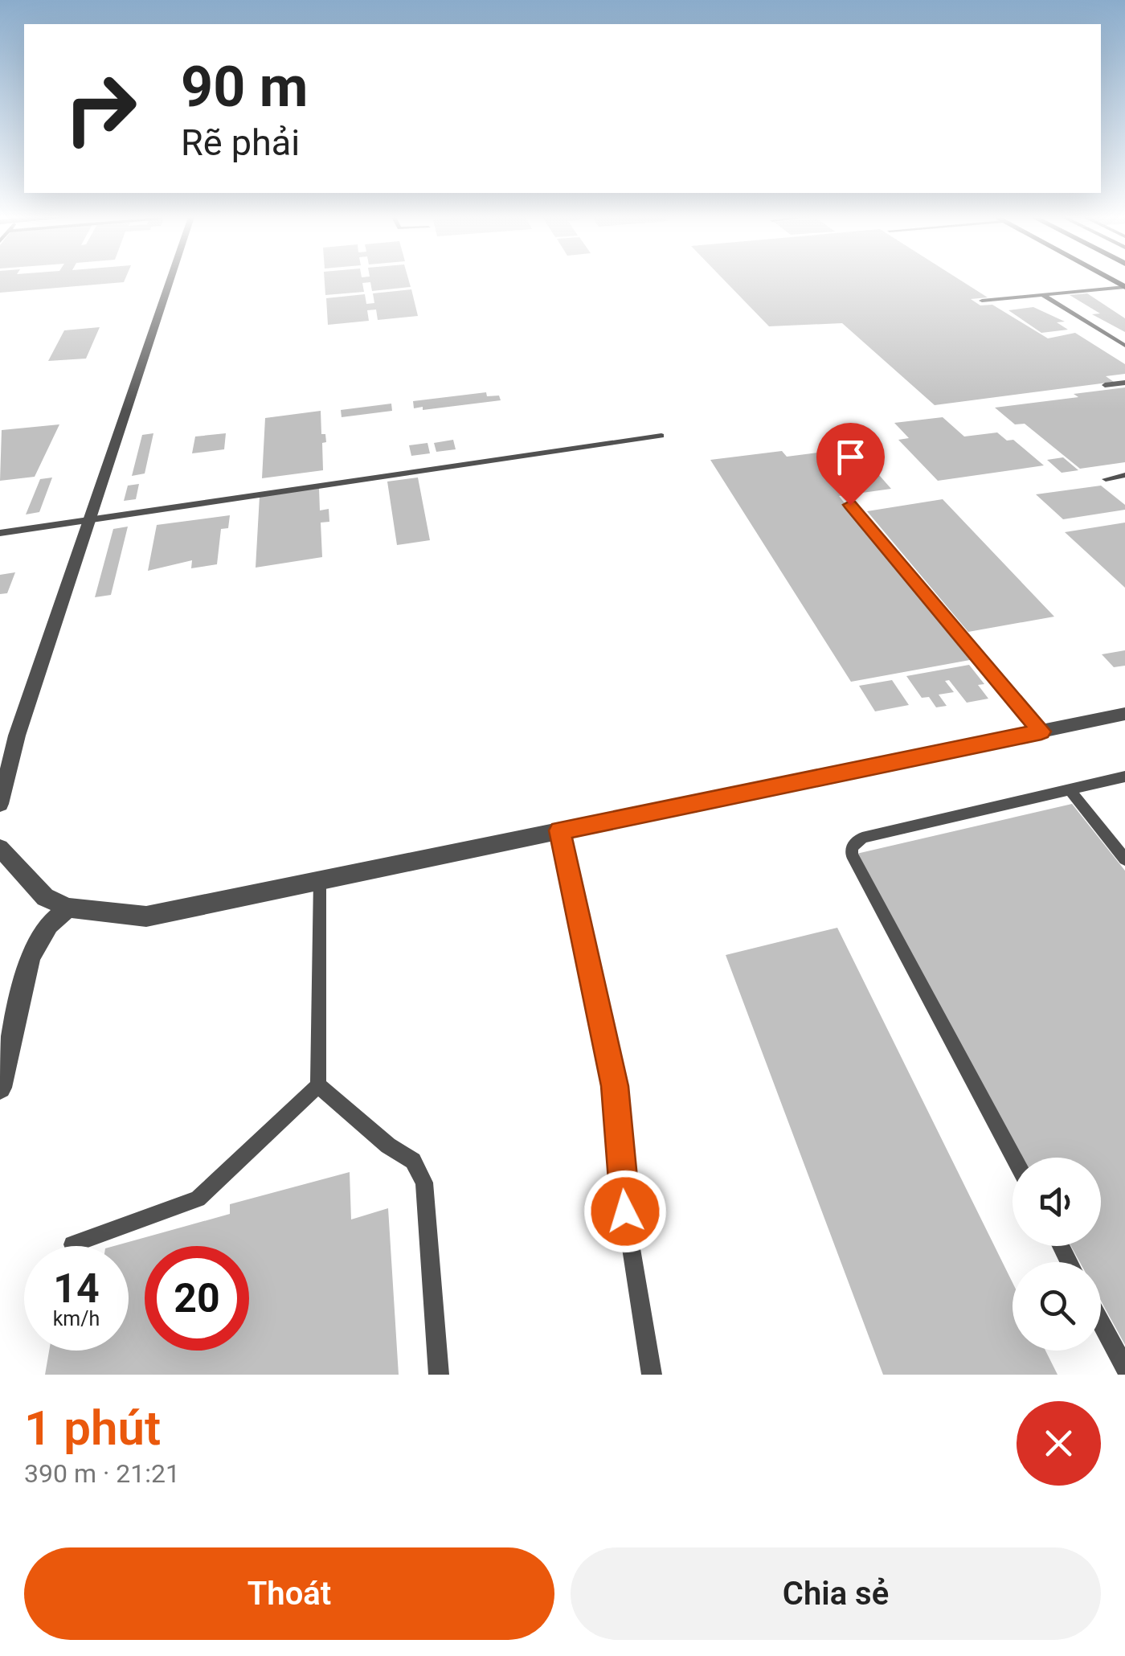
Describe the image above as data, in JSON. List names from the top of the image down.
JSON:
{
  "page": {
    "turn": ["90 m", "Rẽ phải"],
    "speed": "14 km/h",
    "limit": "20",
    "heading": ["1 phút", "390 m · 21:21"],
    "buttons": ["Thoát", "Chia sẻ"]
  }
}
